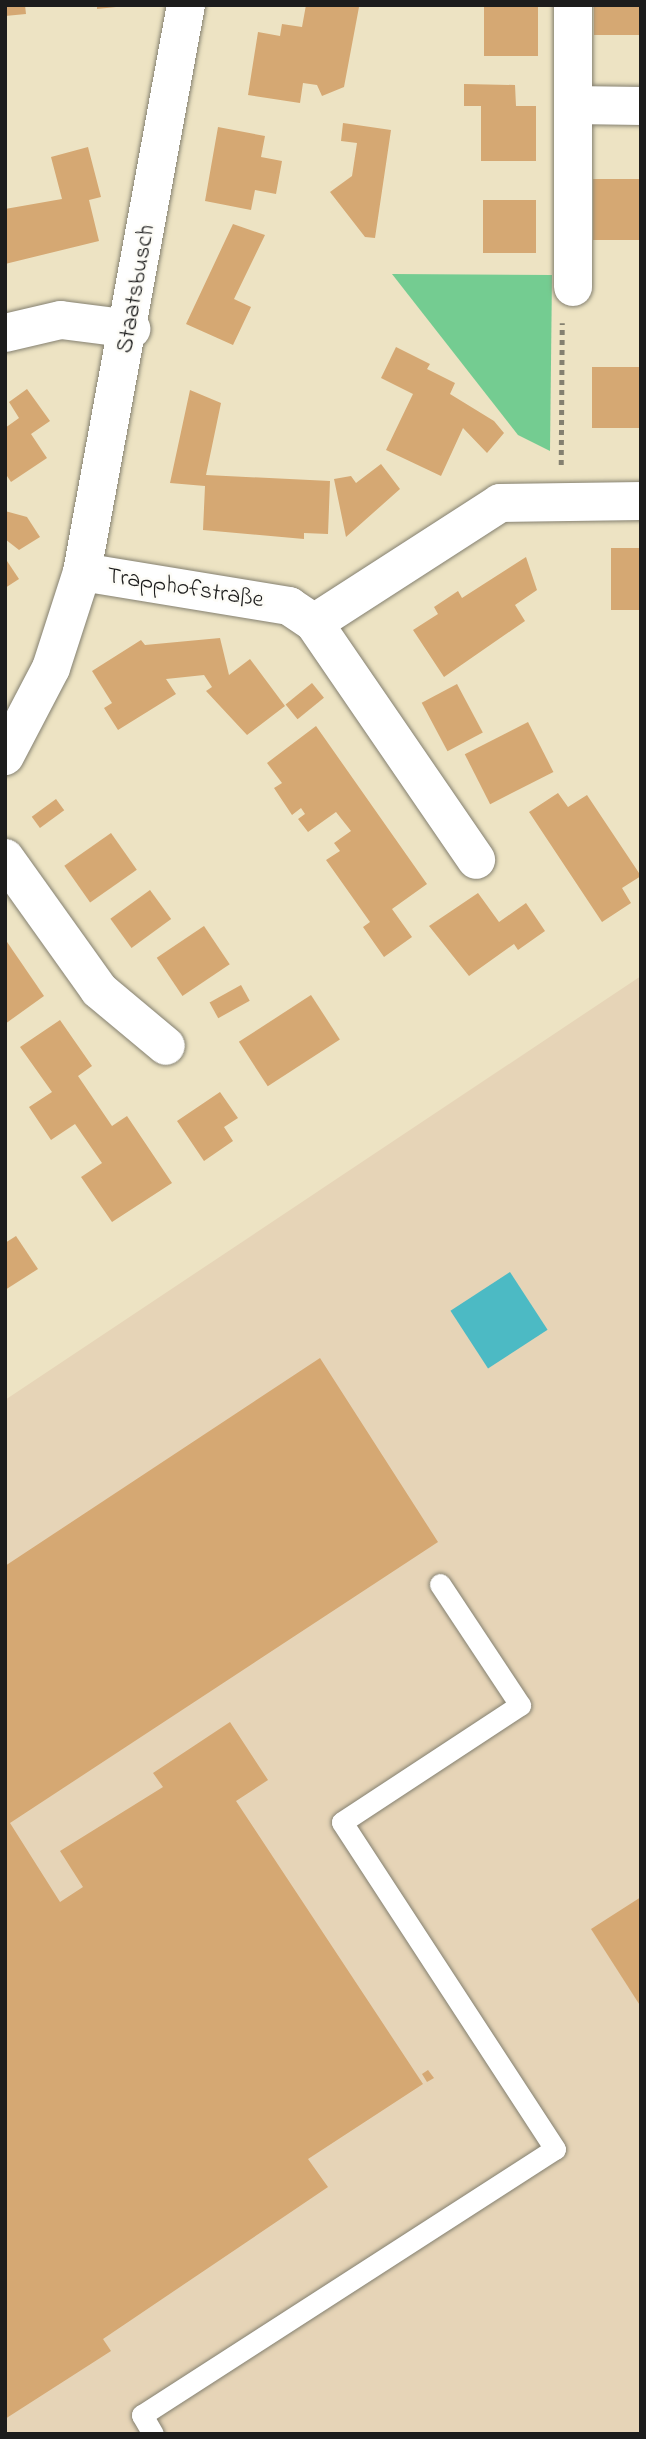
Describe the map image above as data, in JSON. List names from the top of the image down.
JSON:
{
  "streets": {
    "street": ["Staatsbusch", "Trapphofstraße"]
  },
  "crossings": [
    ["Staatsbusch", "Trapphofstraße"]
  ]
}
